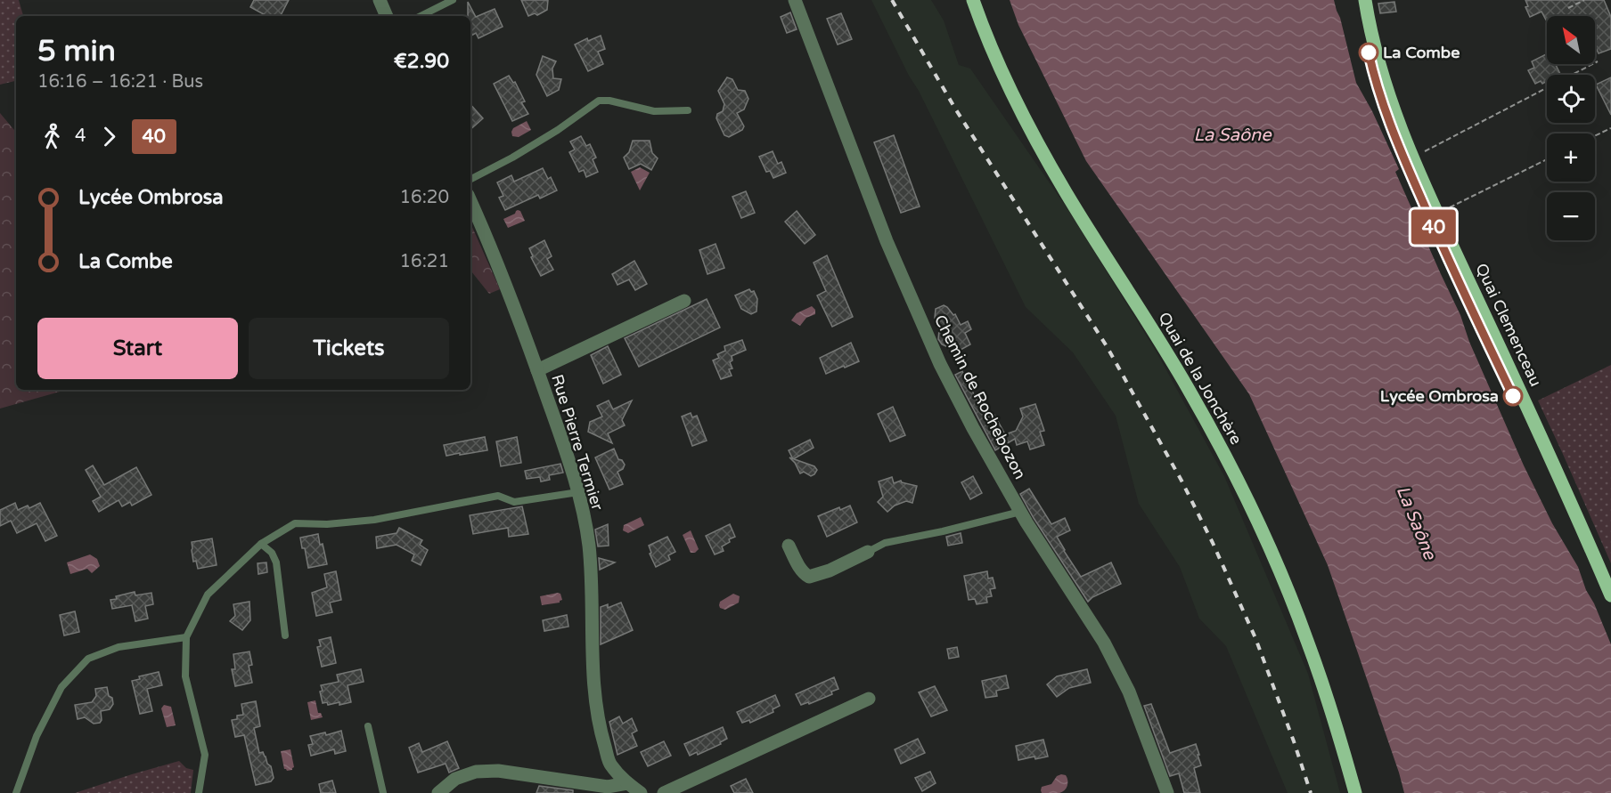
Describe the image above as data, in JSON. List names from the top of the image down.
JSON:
{
  "streets": {
    "main road": ["Quai Clemenceau", "Quai de la Jonchère"],
    "street": ["Chemin de Rochebozon", "Rue Pierre Termier"]
  },
  "water": ["La Saône"],
  "places": ["La Combe", "Lycée Ombrosa"],
  "lines": ["bus line 40"],
  "north": "top left",
  "page": {
    "on_map": "40",
    "map_buttons": ["+", "−"],
    "heading": ["5 min", "16:16 – 16:21 · Bus", "€2.90"],
    "legs": ["4", "40"],
    "list": [
      {
        "name": "Lycée Ombrosa",
        "value": "16:20"
      },
      {
        "name": "La Combe",
        "value": "16:21"
      }
    ],
    "buttons": ["Start", "Tickets"]
  }
}
